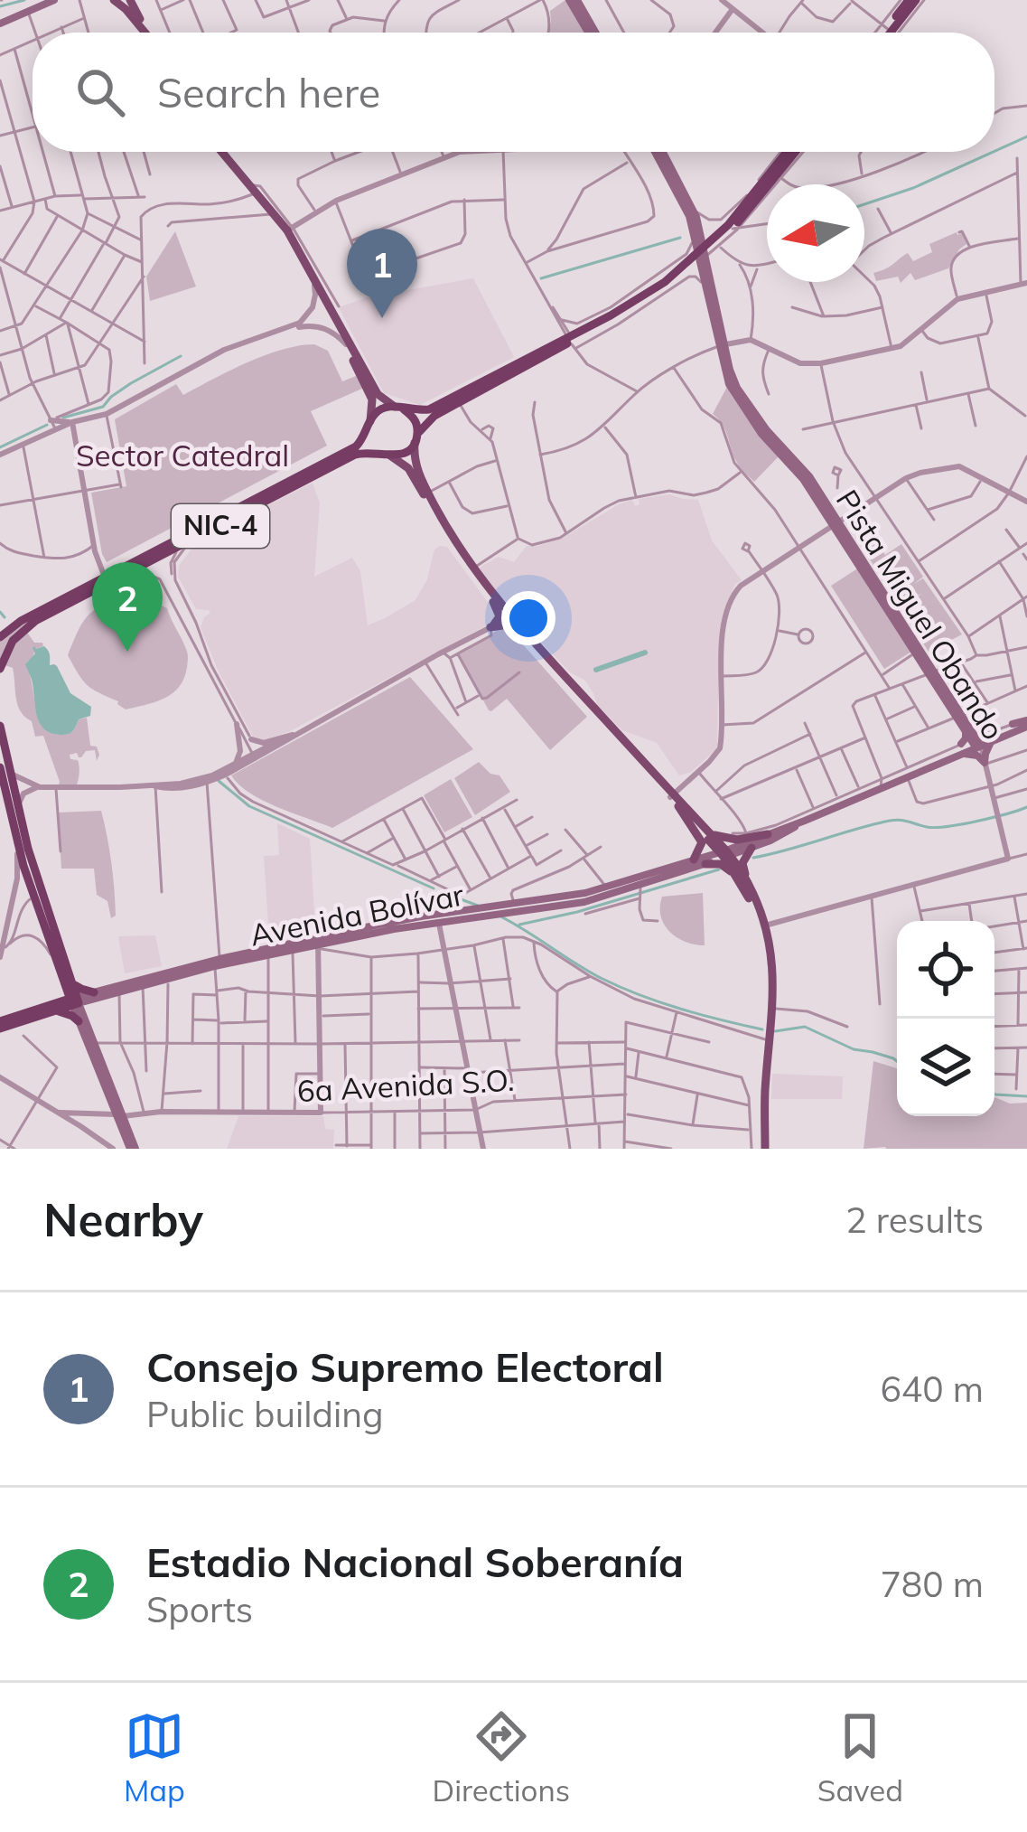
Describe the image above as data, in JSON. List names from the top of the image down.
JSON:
{
  "streets": {
    "highway": ["NIC-4", "Avenida Bolívar"],
    "main road": ["Pista Miguel Obando"],
    "street": ["6a Avenida S.O."]
  },
  "crossings": [
    ["NIC-4", "Pista Miguel Obando"]
  ],
  "parks": ["Sector Catedral"],
  "north": "left",
  "page": {
    "search": "Search here",
    "pins": ["1", "2"],
    "heading": ["Nearby", "2 results"],
    "list": [
      {
        "mark": "1",
        "name": "Consejo Supremo Electoral",
        "note": "Public building",
        "value": "640 m"
      },
      {
        "mark": "2",
        "name": "Estadio Nacional Soberanía",
        "note": "Sports",
        "value": "780 m"
      }
    ],
    "nav": ["Map", "Directions", "Saved"]
  }
}
